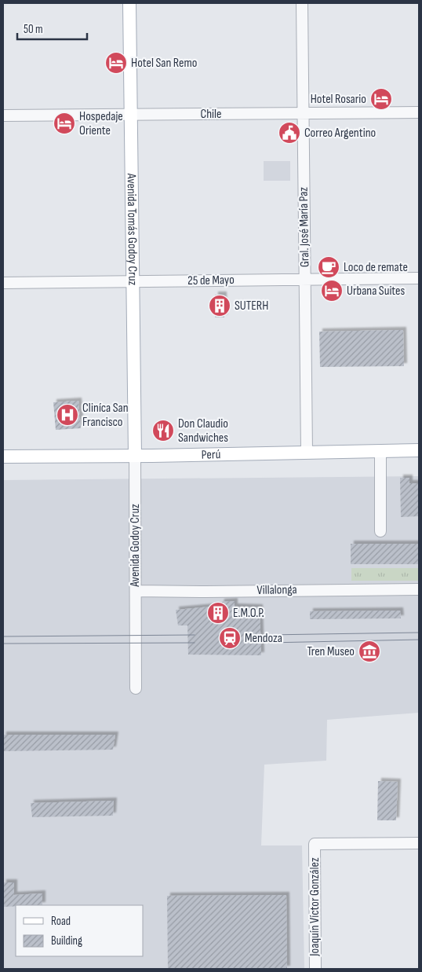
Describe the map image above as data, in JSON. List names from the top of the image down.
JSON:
{
  "streets": {
    "main road": ["Avenida Tomás Godoy Cruz", "Perú"],
    "street": [
      "Chile",
      "Gral. José María Paz",
      "25 de Mayo",
      "Avenida Godoy Cruz",
      "Villalonga",
      "Joaquín Víctor González"
    ]
  },
  "crossings": [
    ["Chile", "Gral. José María Paz"],
    ["Chile", "Avenida Tomás Godoy Cruz"],
    ["Gral. José María Paz", "25 de Mayo"],
    ["Gral. José María Paz", "Perú"],
    ["Avenida Tomás Godoy Cruz", "25 de Mayo"],
    ["Avenida Tomás Godoy Cruz", "Perú"],
    ["Avenida Tomás Godoy Cruz", "Avenida Godoy Cruz"],
    ["Perú", "Avenida Godoy Cruz"],
    ["Avenida Godoy Cruz", "Villalonga"]
  ],
  "places": {
    "hotel": [
      "Hotel San Remo",
      "Hotel Rosario",
      "Hospedaje Oriente",
      "Urbana Suites"
    ],
    "public building": ["Correo Argentino"],
    "cafe": ["Loco de remate"],
    "building": ["SUTERH", "E.M.O.P."],
    "hospital": ["Cliníca San Francisco"],
    "restaurant": ["Don Claudio Sandwiches"],
    "station": ["Mendoza"],
    "museum": ["Tren Museo"]
  },
  "legend": ["Road", "Building"],
  "scale_bar": "50 m"
}
